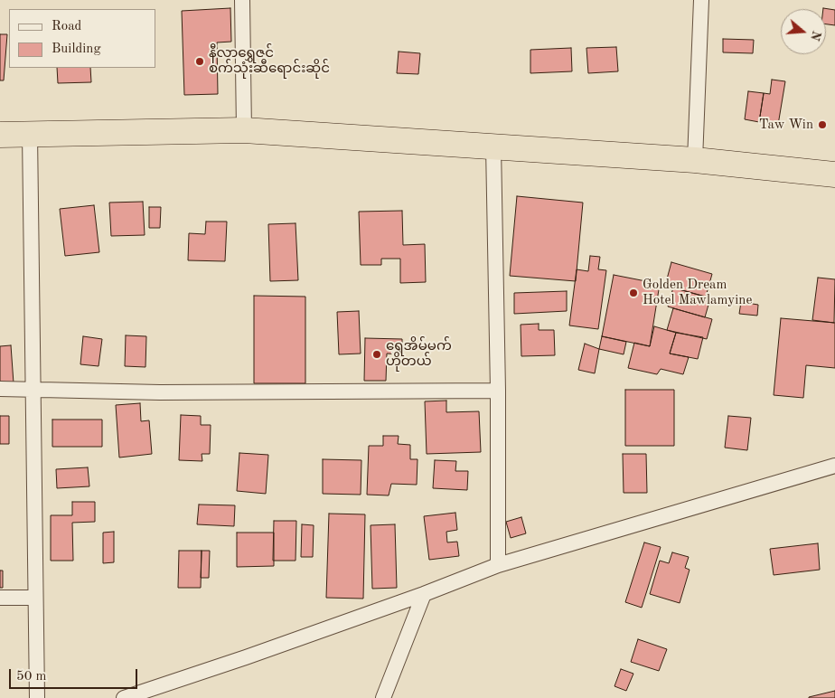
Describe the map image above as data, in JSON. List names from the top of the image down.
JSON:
{
  "places": [
    "နီလာရွှေဇင် စက်သုံးဆီရောင်းဆိုင်",
    "Taw Win",
    "Golden Dream Hotel Mawlamyine",
    "ရွှေအိမ်မက် ဟိုတယ်"
  ],
  "legend": ["Road", "Building"],
  "scale_bar": "50 m",
  "north": "right"
}
